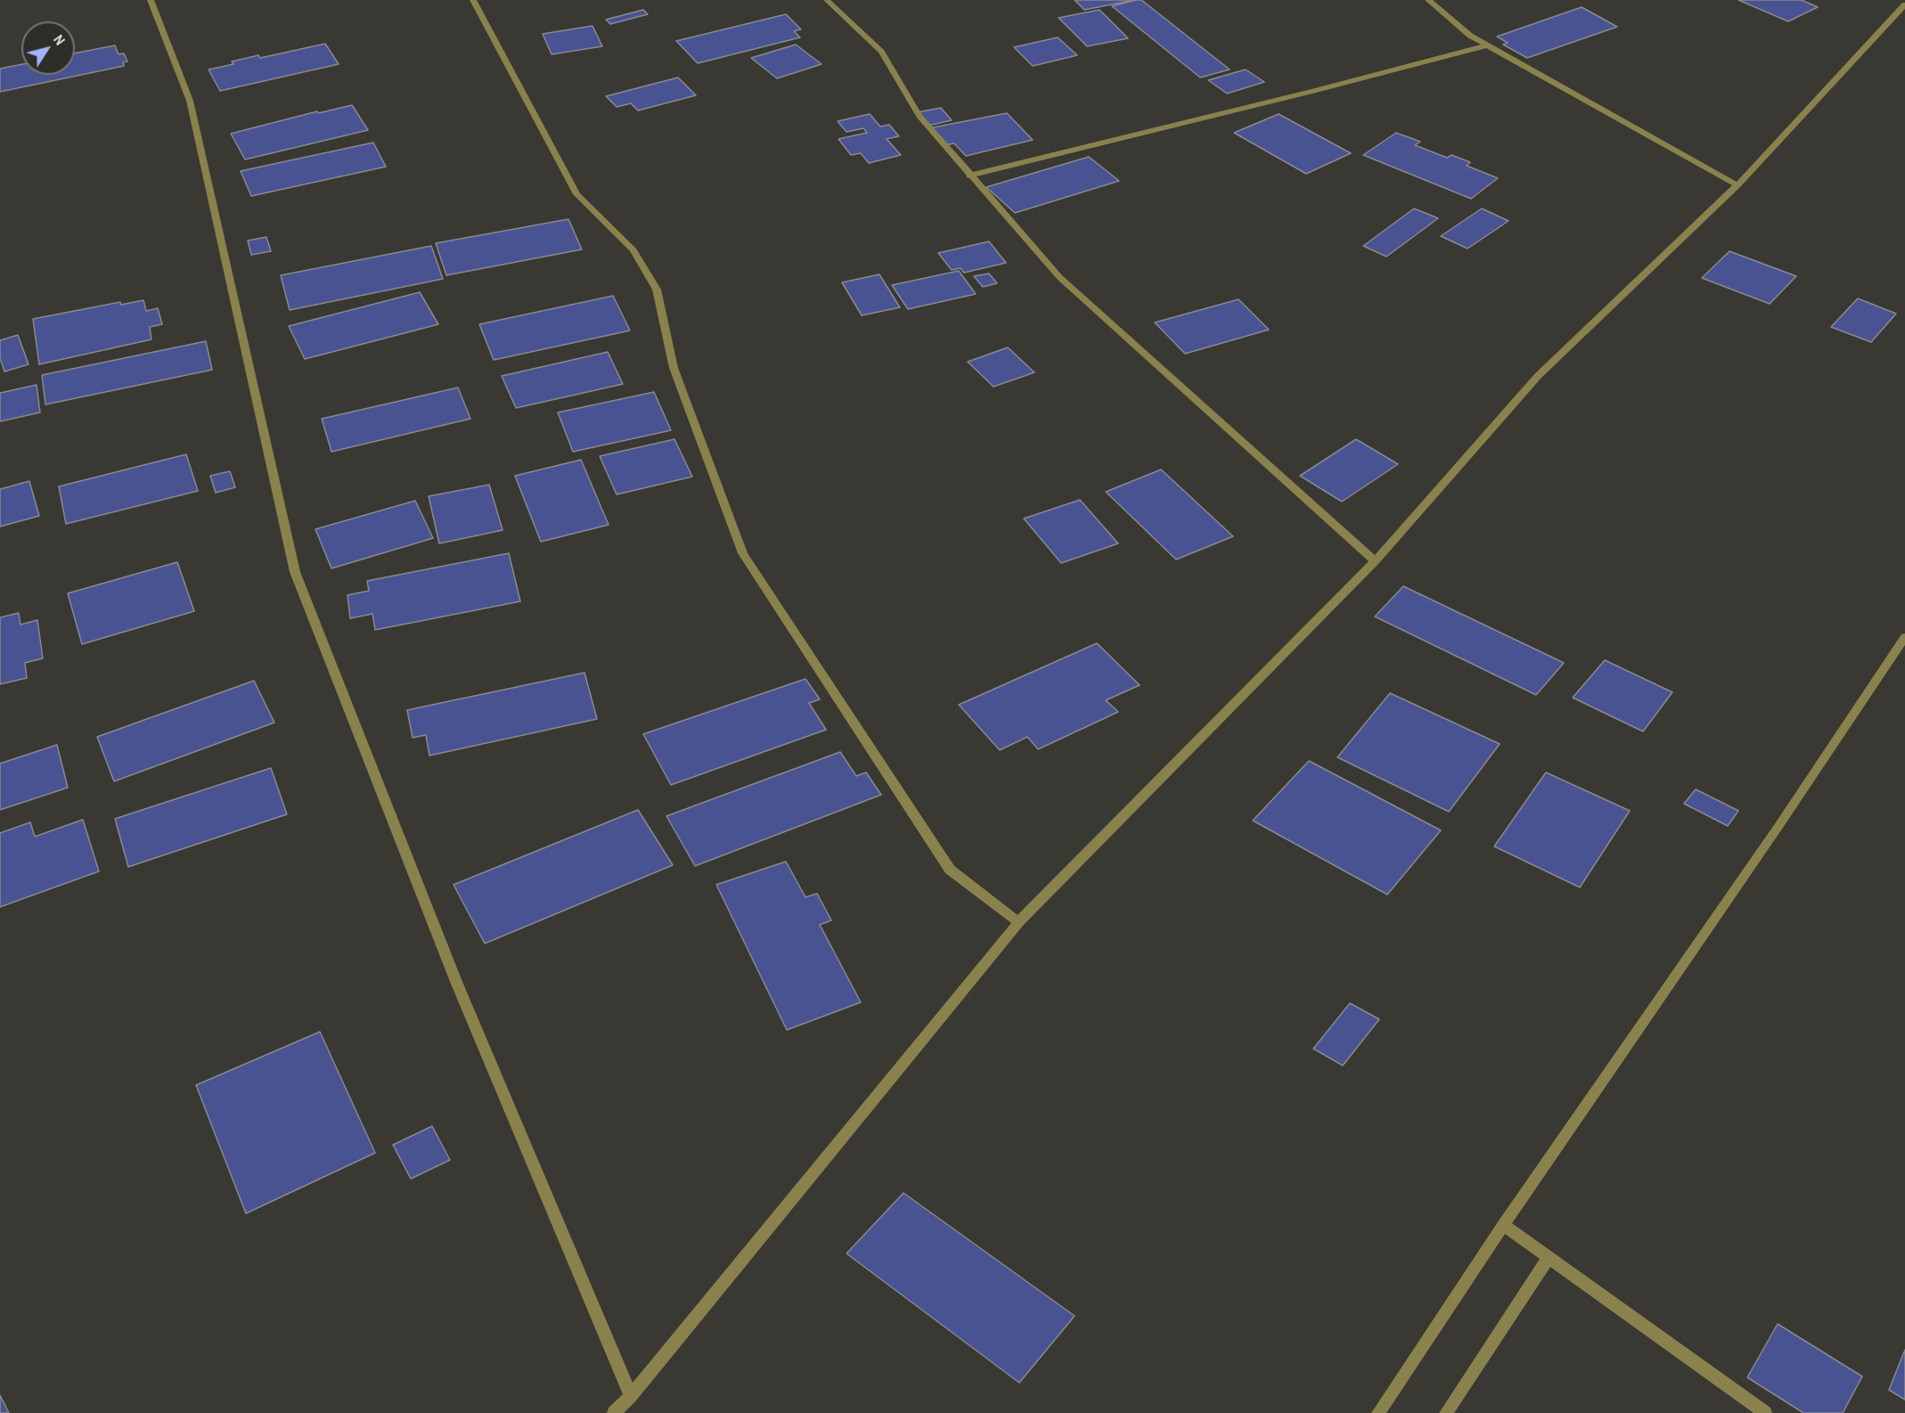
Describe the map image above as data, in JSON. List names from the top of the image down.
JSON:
{
  "north": "top right"
}
